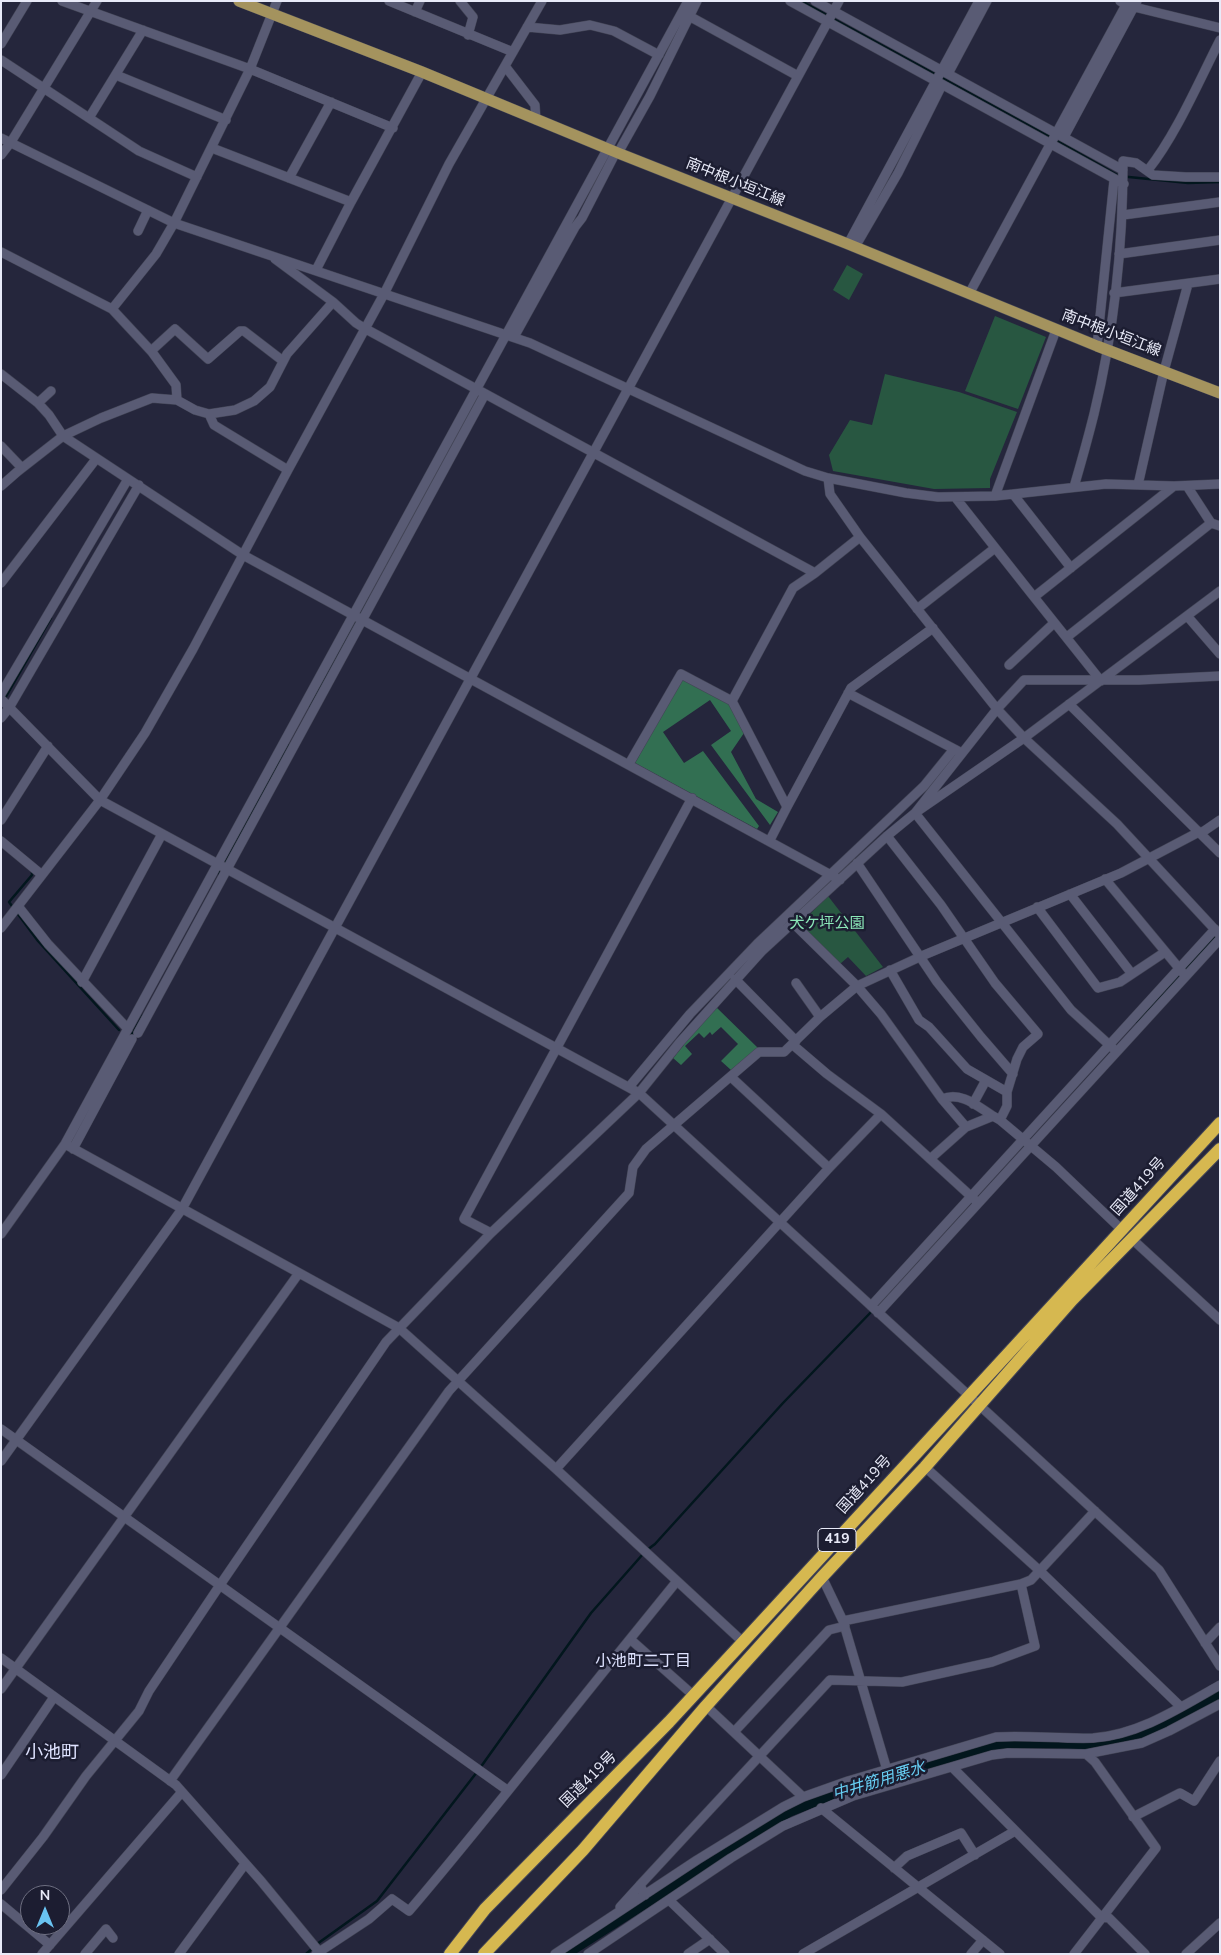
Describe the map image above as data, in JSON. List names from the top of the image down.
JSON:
{
  "streets": {
    "highway": ["国道419号", "419"],
    "main road": ["南中根小垣江線"]
  },
  "districts": ["小池町二丁目", "小池町"],
  "water": ["中井筋用悪水"],
  "parks": ["犬ケ坪公園"],
  "north": "top"
}
